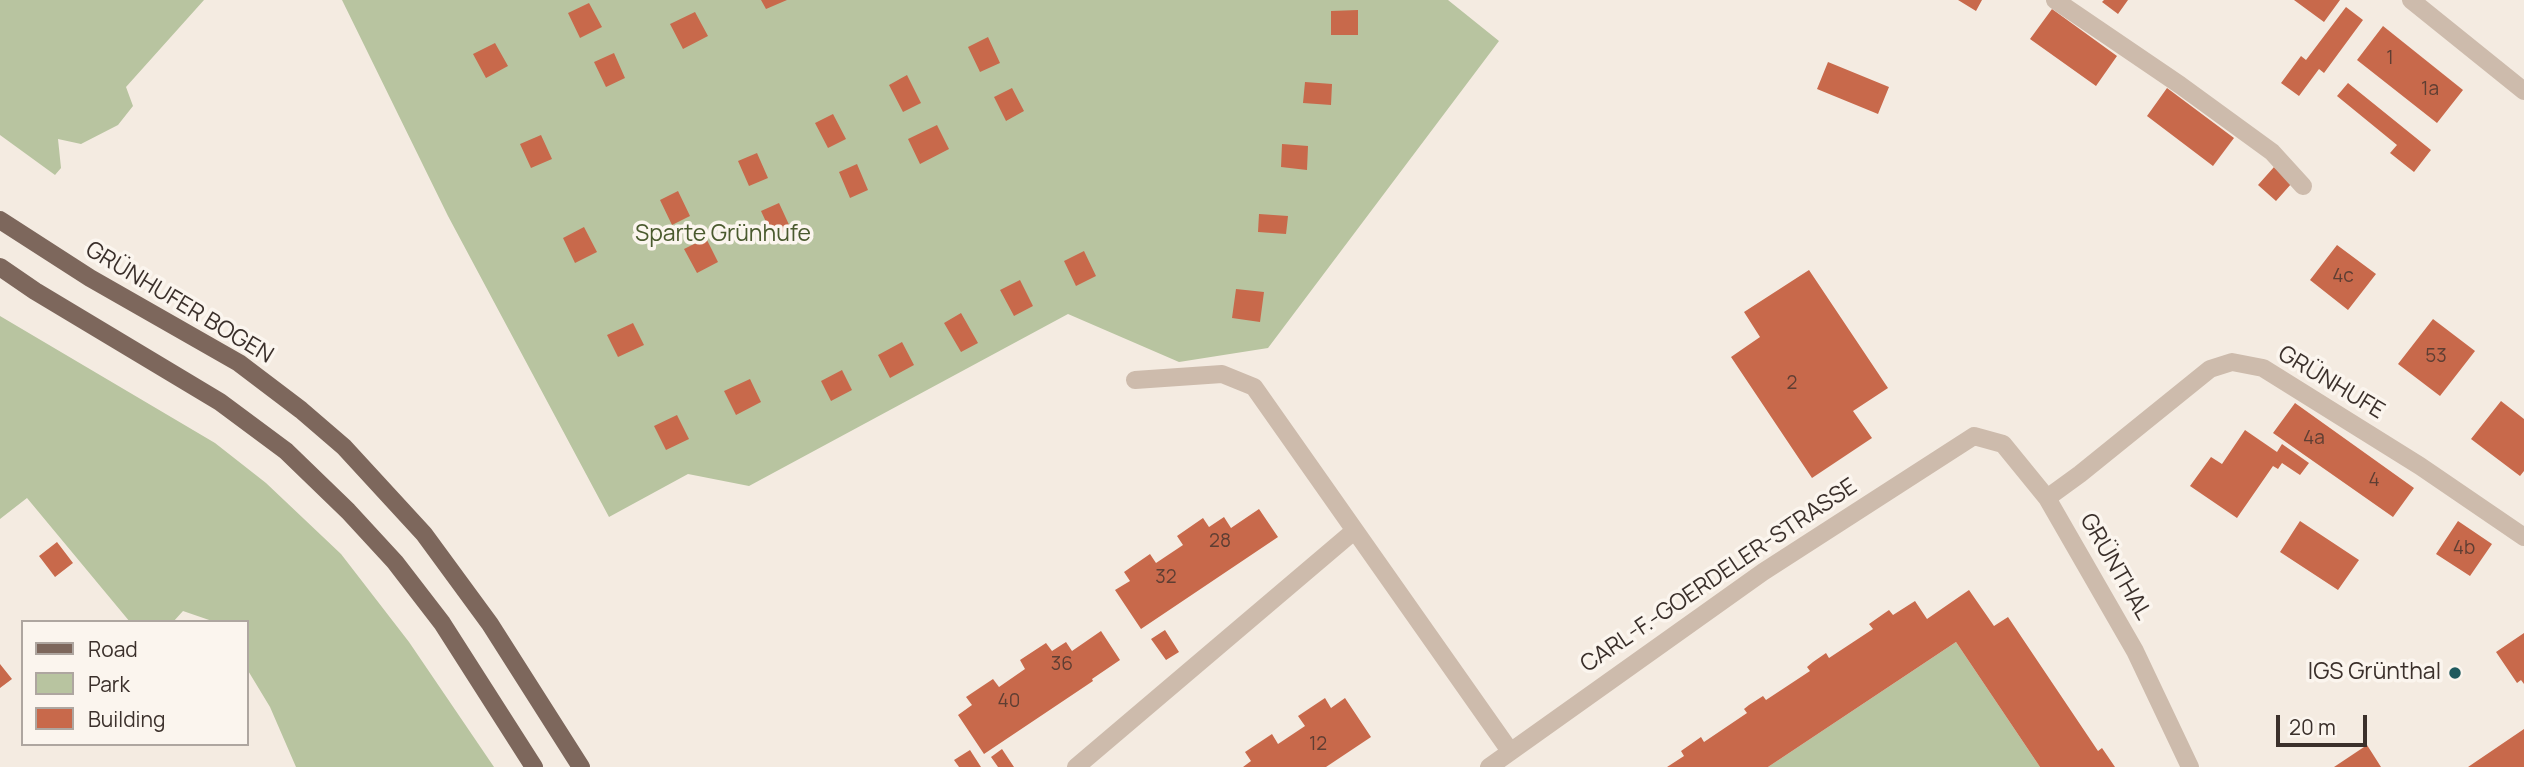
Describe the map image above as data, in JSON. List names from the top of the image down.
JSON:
{
  "streets": {
    "main road": ["GRÜNHUFER BOGEN"],
    "street": ["GRÜNHUFE", "GRÜNTHAL", "CARL-F.-GOERDELER-STRASSE"]
  },
  "crossings": [
    ["GRÜNHUFE", "GRÜNTHAL"],
    ["GRÜNTHAL", "CARL-F.-GOERDELER-STRASSE"]
  ],
  "parks": ["Sparte Grünhufe"],
  "places": ["IGS Grünthal"],
  "house_numbers": [
    "1",
    "1a",
    "4c",
    "53",
    "2",
    "4a",
    "4",
    "28",
    "4b",
    "32",
    "36",
    "40",
    "12"
  ],
  "legend": ["Road", "Park", "Building"],
  "scale_bar": "20 m"
}
